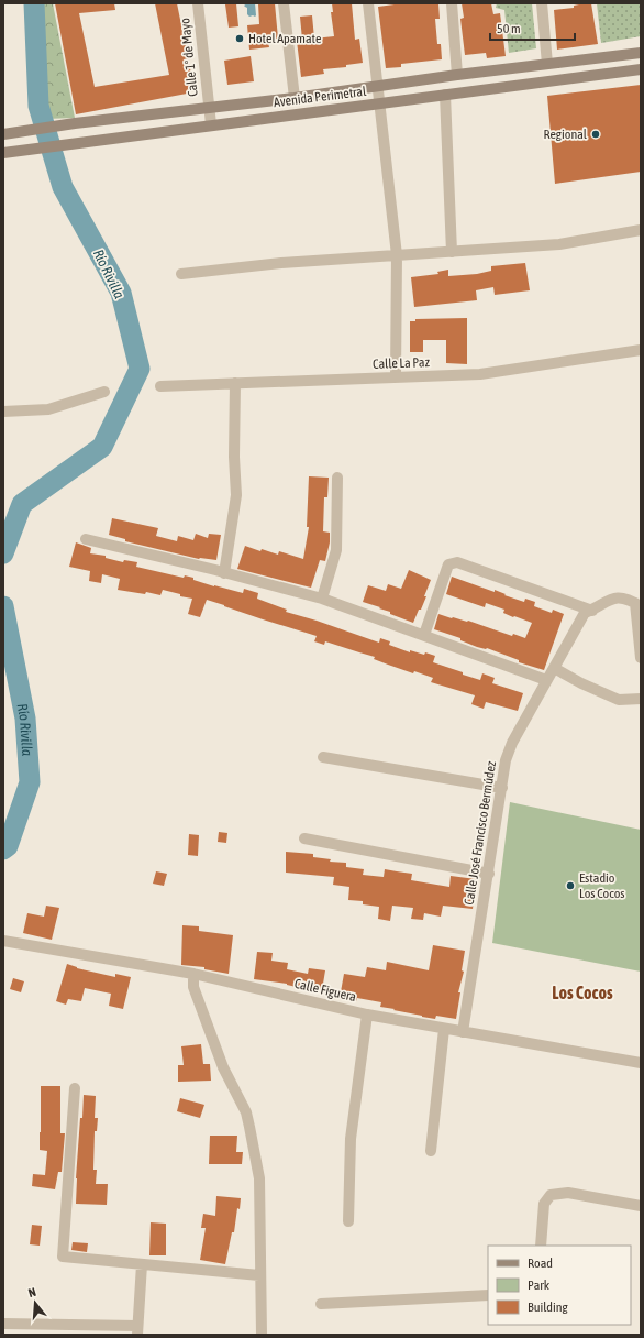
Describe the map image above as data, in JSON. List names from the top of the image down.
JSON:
{
  "streets": {
    "main road": ["Avenida Perimetral"],
    "street": [
      "Calle 1° de Mayo",
      "Calle La Paz",
      "Calle José Francisco Bermúdez",
      "Calle Figuera"
    ]
  },
  "crossings": [
    ["Calle 1° de Mayo", "Avenida Perimetral"],
    ["Calle José Francisco Bermúdez", "Calle Figuera"]
  ],
  "districts": ["Los Cocos"],
  "water": ["Río Rivilla"],
  "places": ["Hotel Apamate", "Regional", "Estadio Los Cocos"],
  "legend": ["Road", "Park", "Building"],
  "scale_bar": "50 m",
  "north": "top"
}
